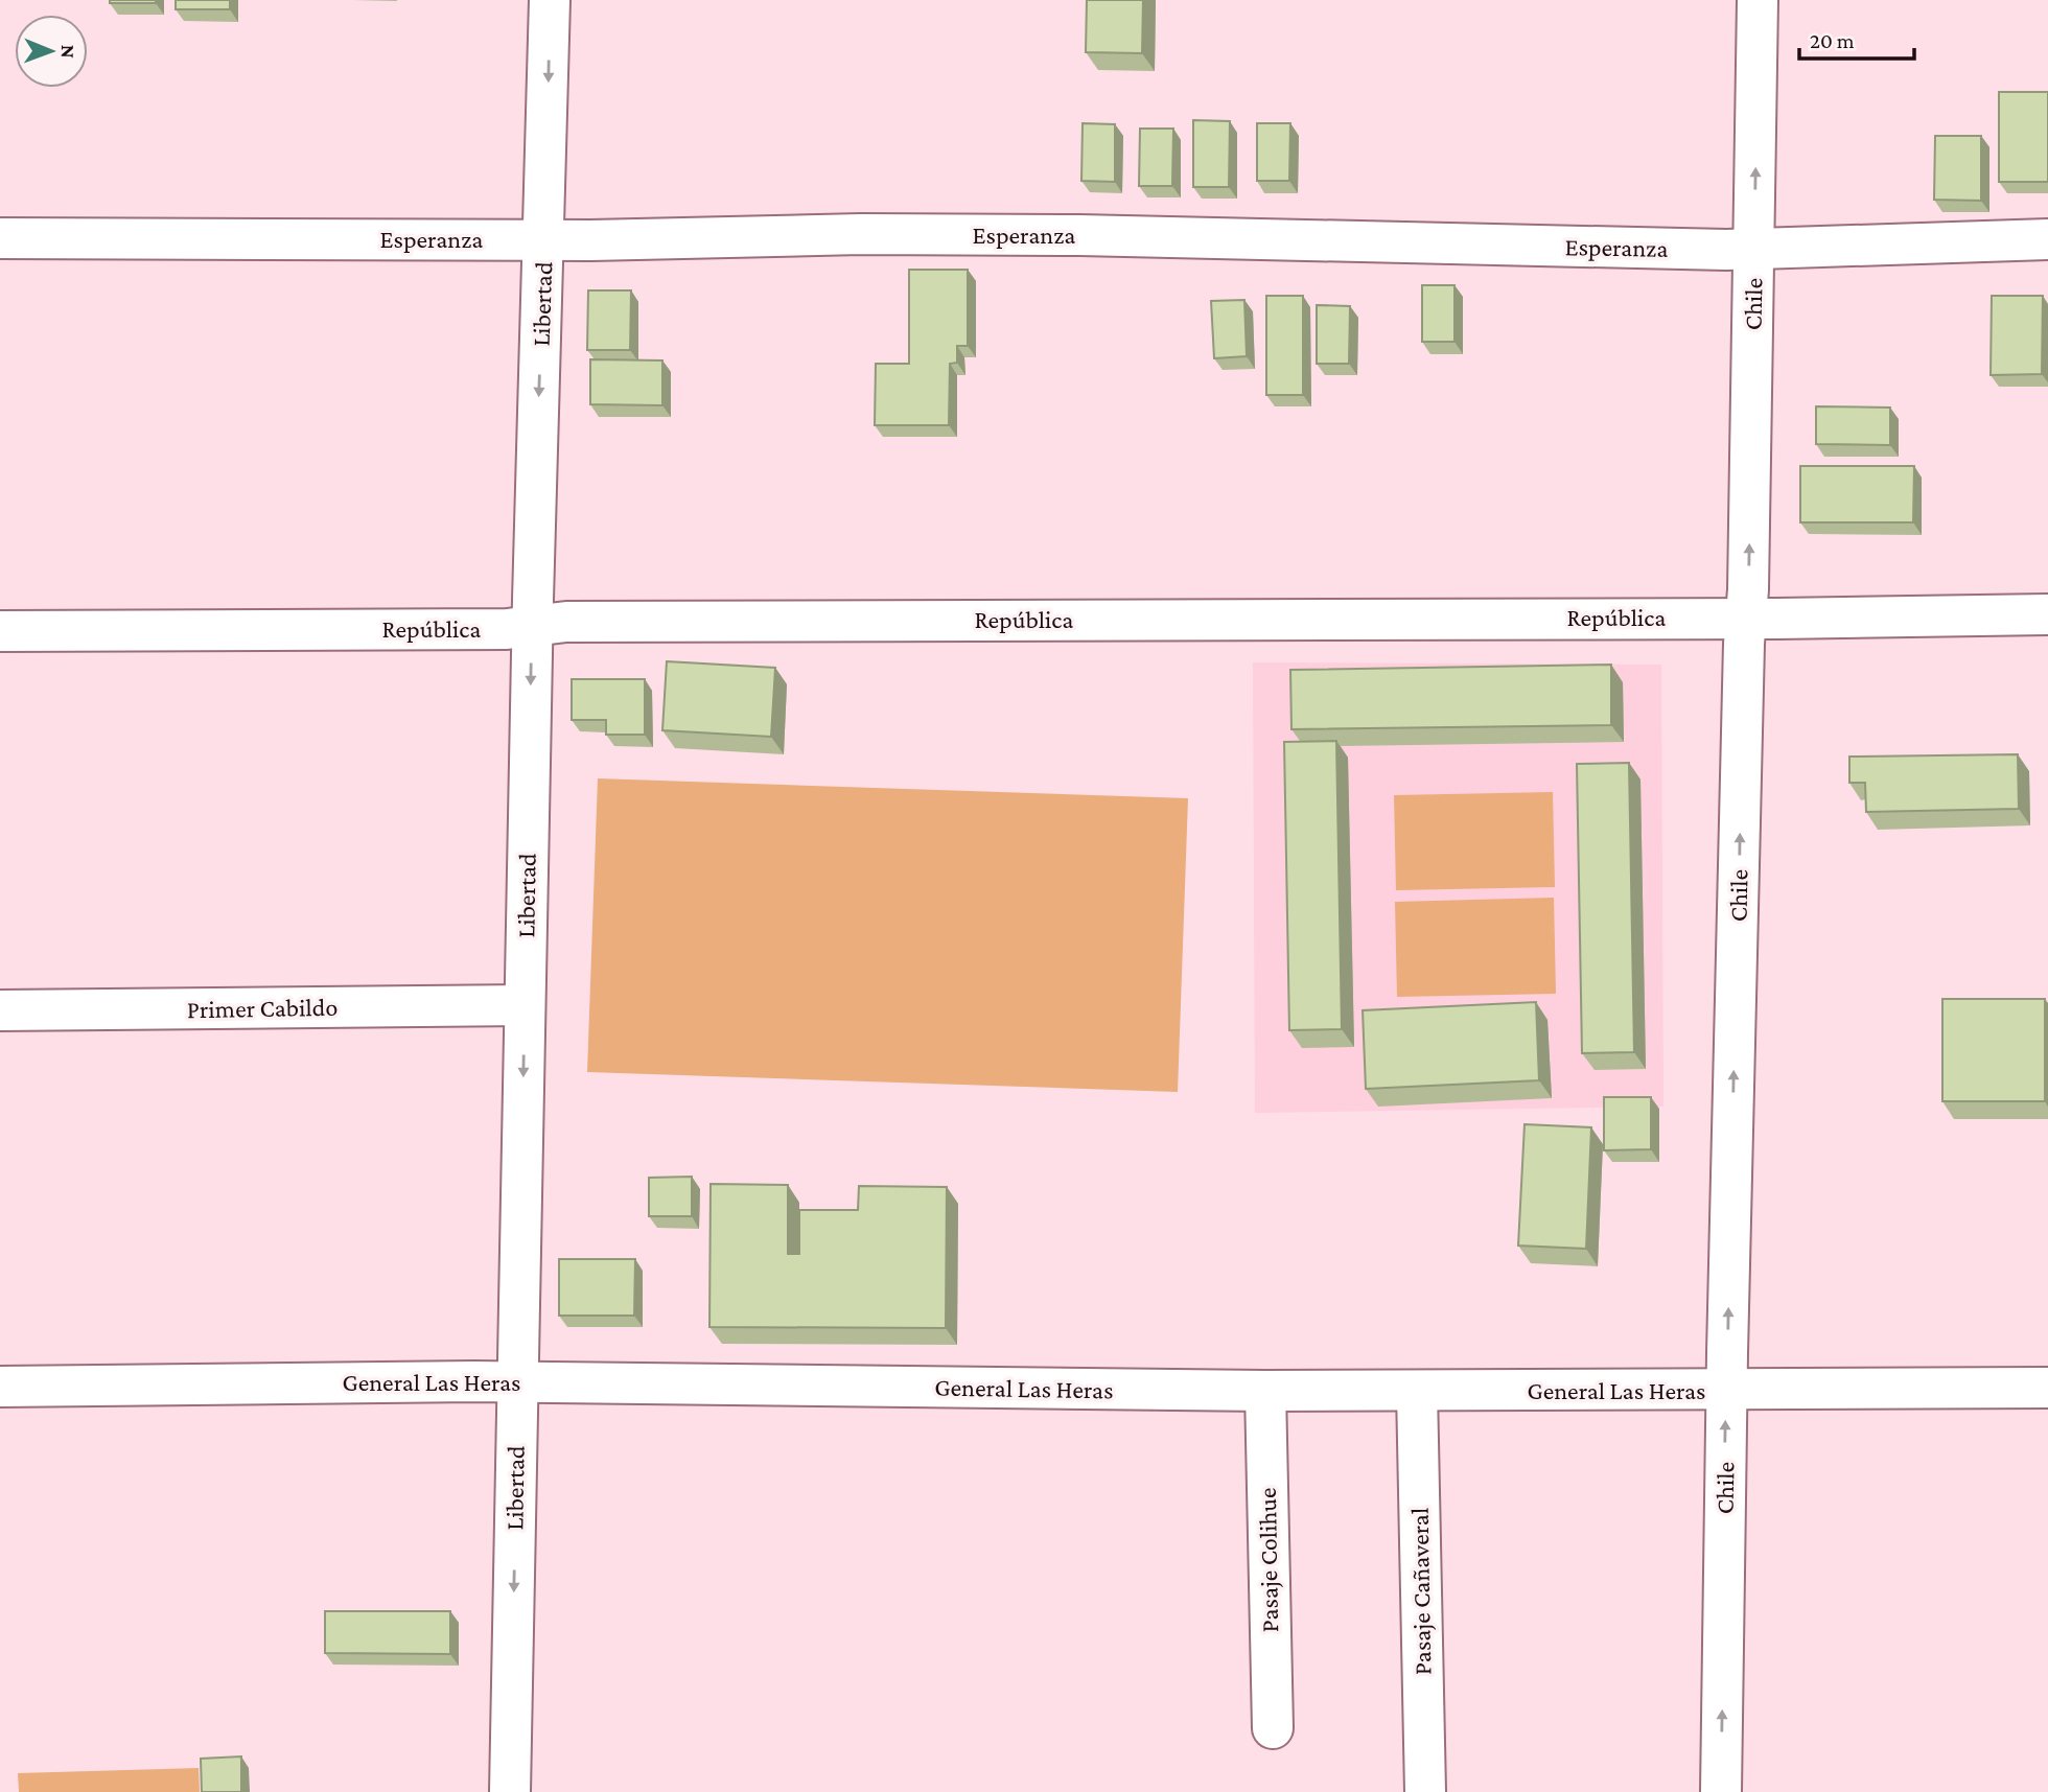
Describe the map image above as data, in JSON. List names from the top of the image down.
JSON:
{
  "streets": {
    "street": [
      "Esperanza",
      "Libertad",
      "Chile",
      "República",
      "Primer Cabildo",
      "General Las Heras",
      "Pasaje Colihue",
      "Pasaje Cañaveral"
    ]
  },
  "crossings": [
    ["Esperanza", "Libertad"],
    ["Esperanza", "Chile"],
    ["Libertad", "República"],
    ["Libertad", "Primer Cabildo"],
    ["Libertad", "General Las Heras"],
    ["Chile", "República"],
    ["Chile", "General Las Heras"],
    ["General Las Heras", "Pasaje Colihue"],
    ["General Las Heras", "Pasaje Cañaveral"]
  ],
  "one_way": ["Libertad", "Chile"],
  "scale_bar": "20 m",
  "north": "right"
}
